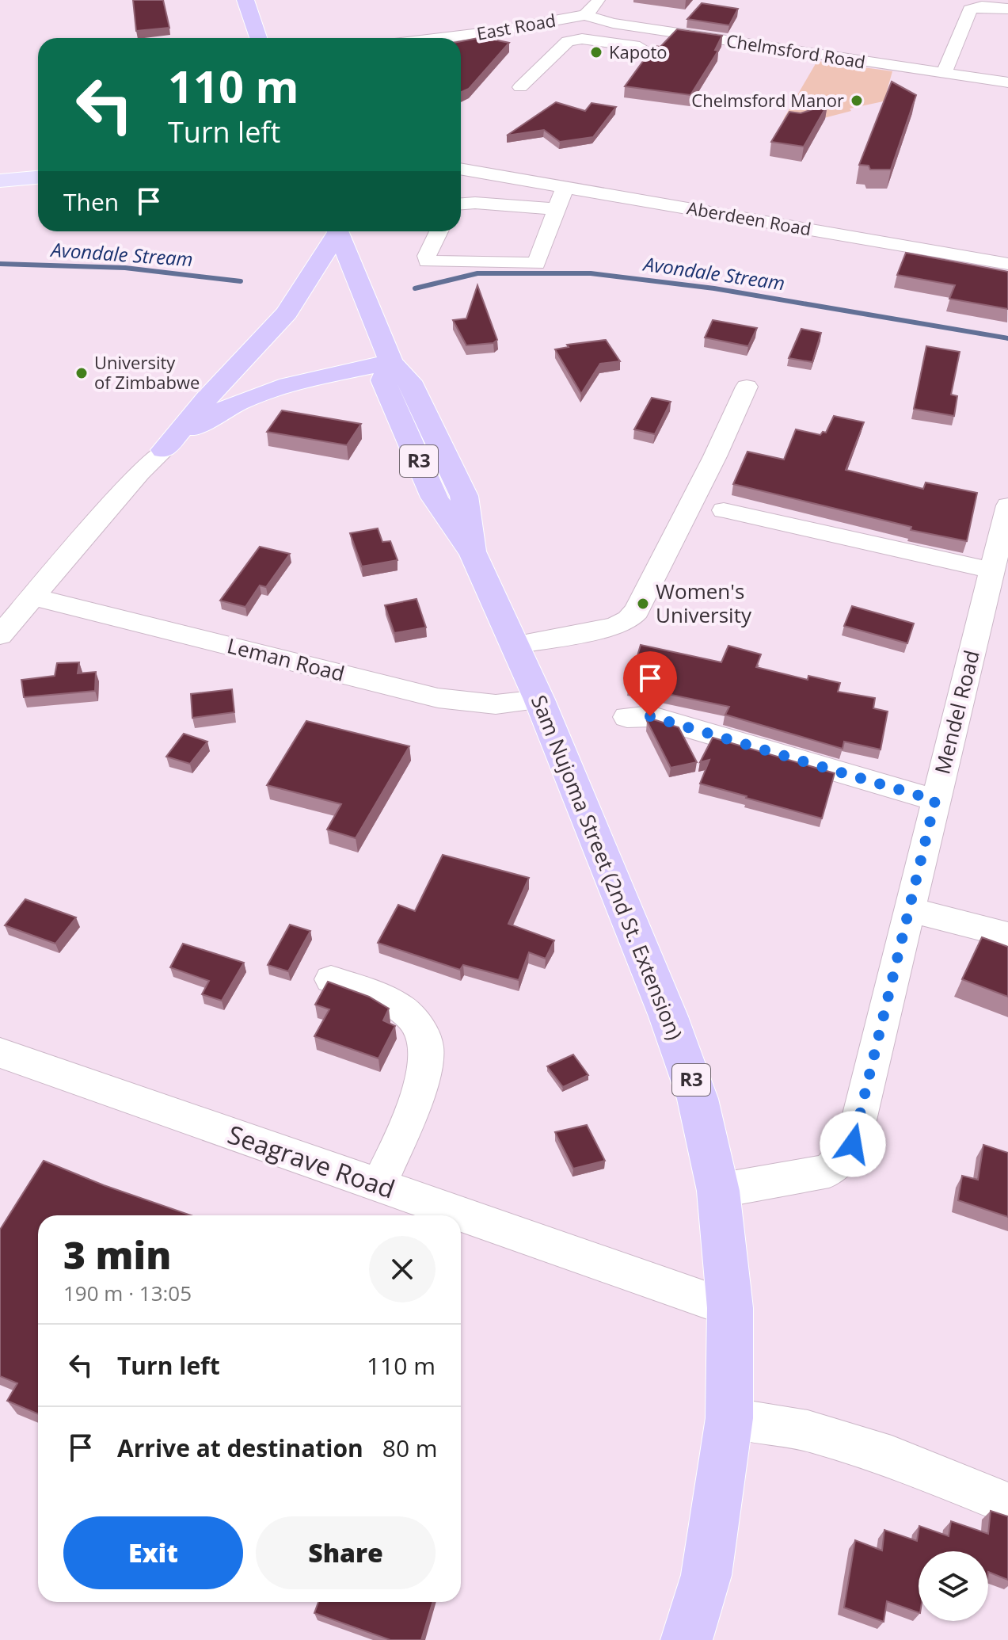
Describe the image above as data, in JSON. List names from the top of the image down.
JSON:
{
  "streets": {
    "highway": ["R3", "Sam Nujoma Street (2nd St. Extension)"],
    "street": [
      "East Road",
      "Chelmsford Road",
      "Aberdeen Road",
      "Leman Road",
      "Mendel Road",
      "Seagrave Road"
    ]
  },
  "crossings": [
    ["East Road", "Chelmsford Road"],
    ["Leman Road", "Sam Nujoma Street (2nd St. Extension)"],
    ["Mendel Road", "Sam Nujoma Street (2nd St. Extension)"],
    ["Sam Nujoma Street (2nd St. Extension)", "Seagrave Road"]
  ],
  "water": ["Avondale Stream"],
  "places": [
    "Kapoto",
    "Chelmsford Manor",
    "University of Zimbabwe",
    "Women's University"
  ],
  "page": {
    "turn": ["110 m", "Turn left"],
    "then": "Then",
    "heading": ["3 min", "190 m · 13:05"],
    "list": [
      {
        "name": "Turn left",
        "value": "110 m"
      },
      {
        "name": "Arrive at destination",
        "value": "80 m"
      }
    ],
    "buttons": ["Exit", "Share"]
  }
}
